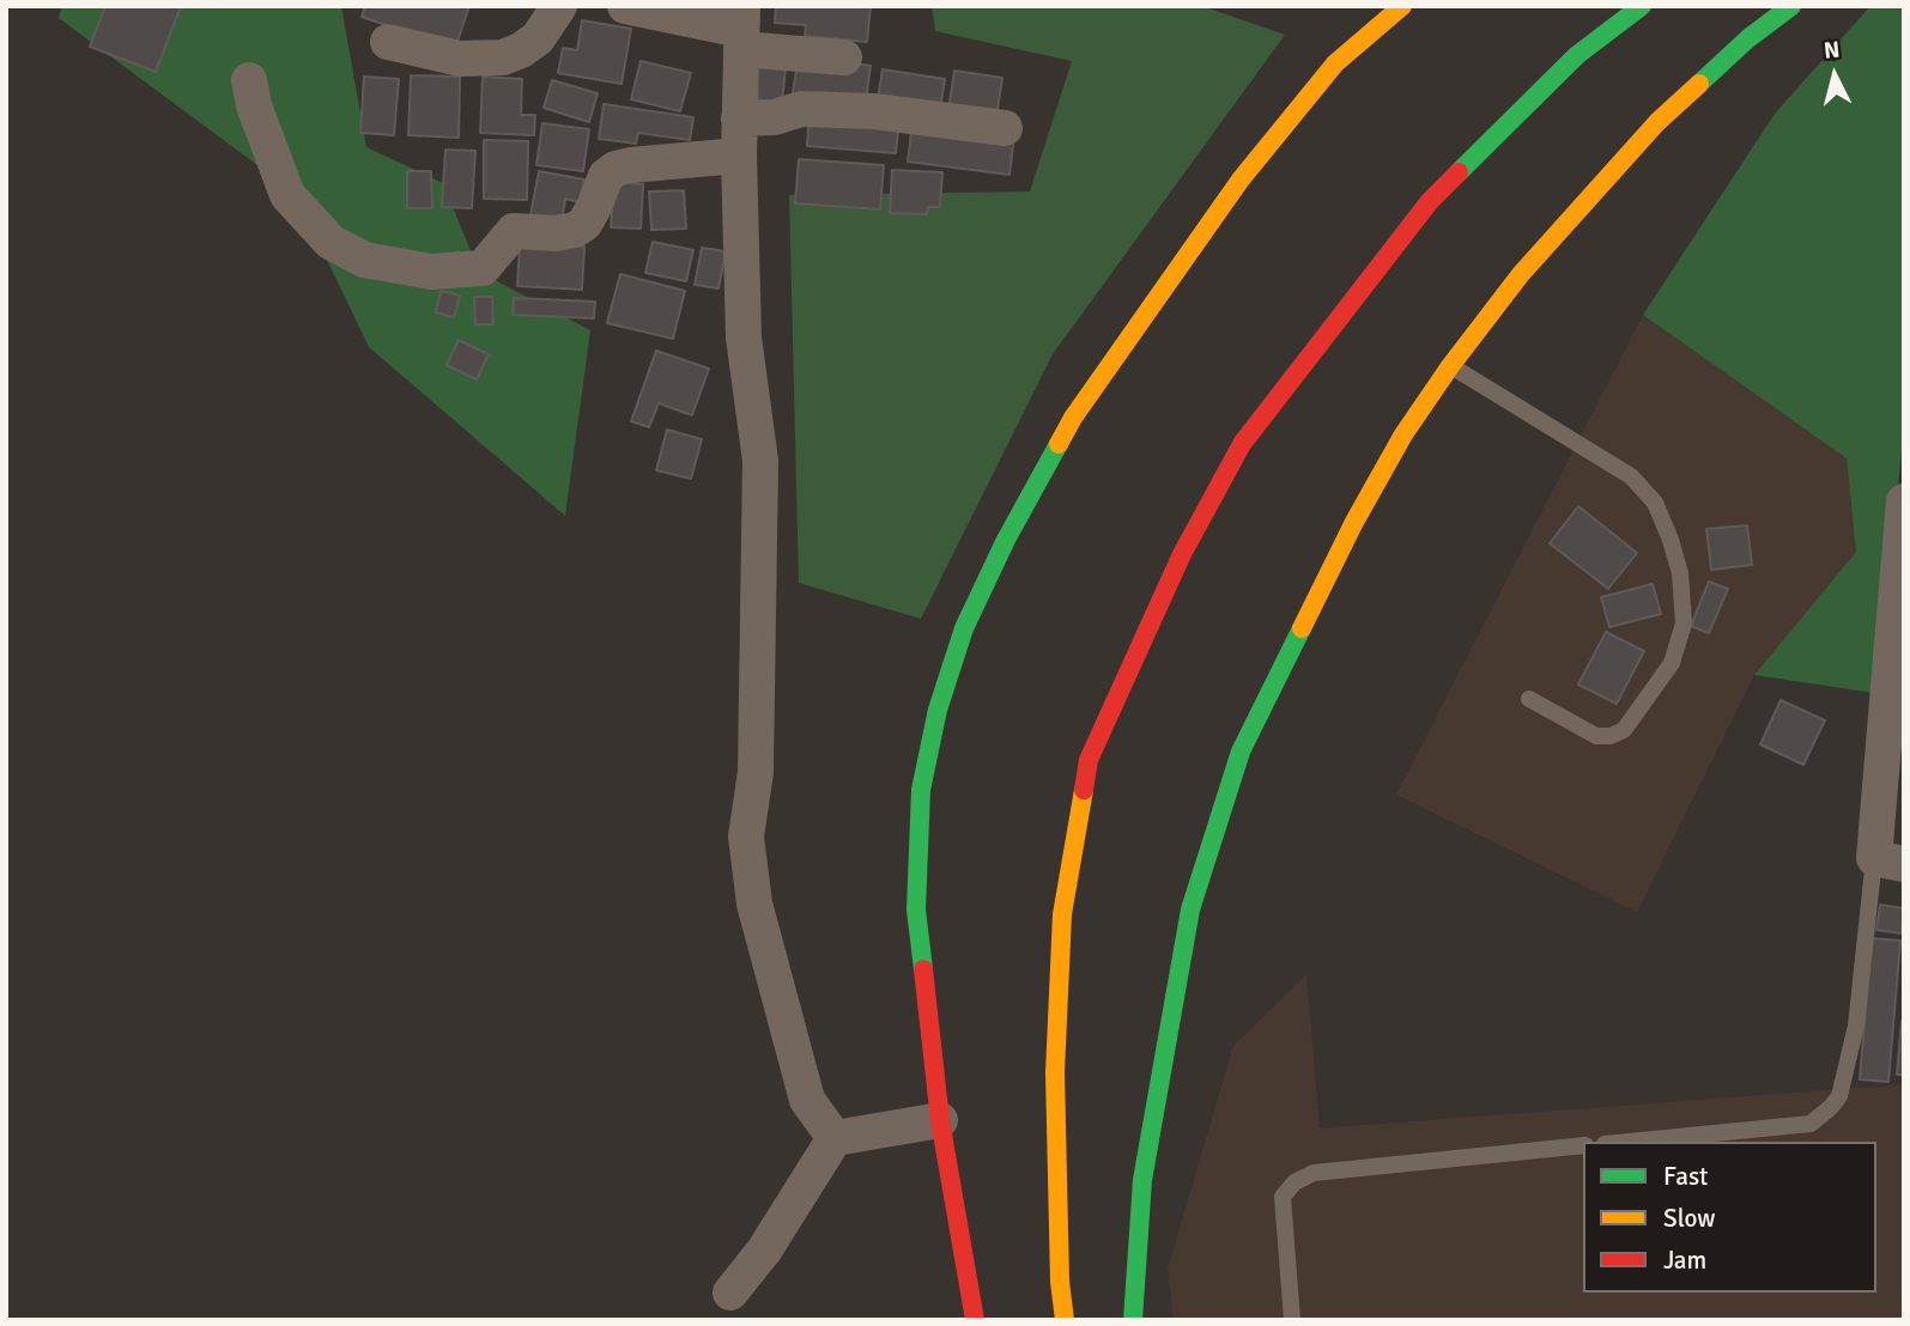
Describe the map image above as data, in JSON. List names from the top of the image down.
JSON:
{
  "legend": ["Fast", "Slow", "Jam"],
  "north": "top"
}
